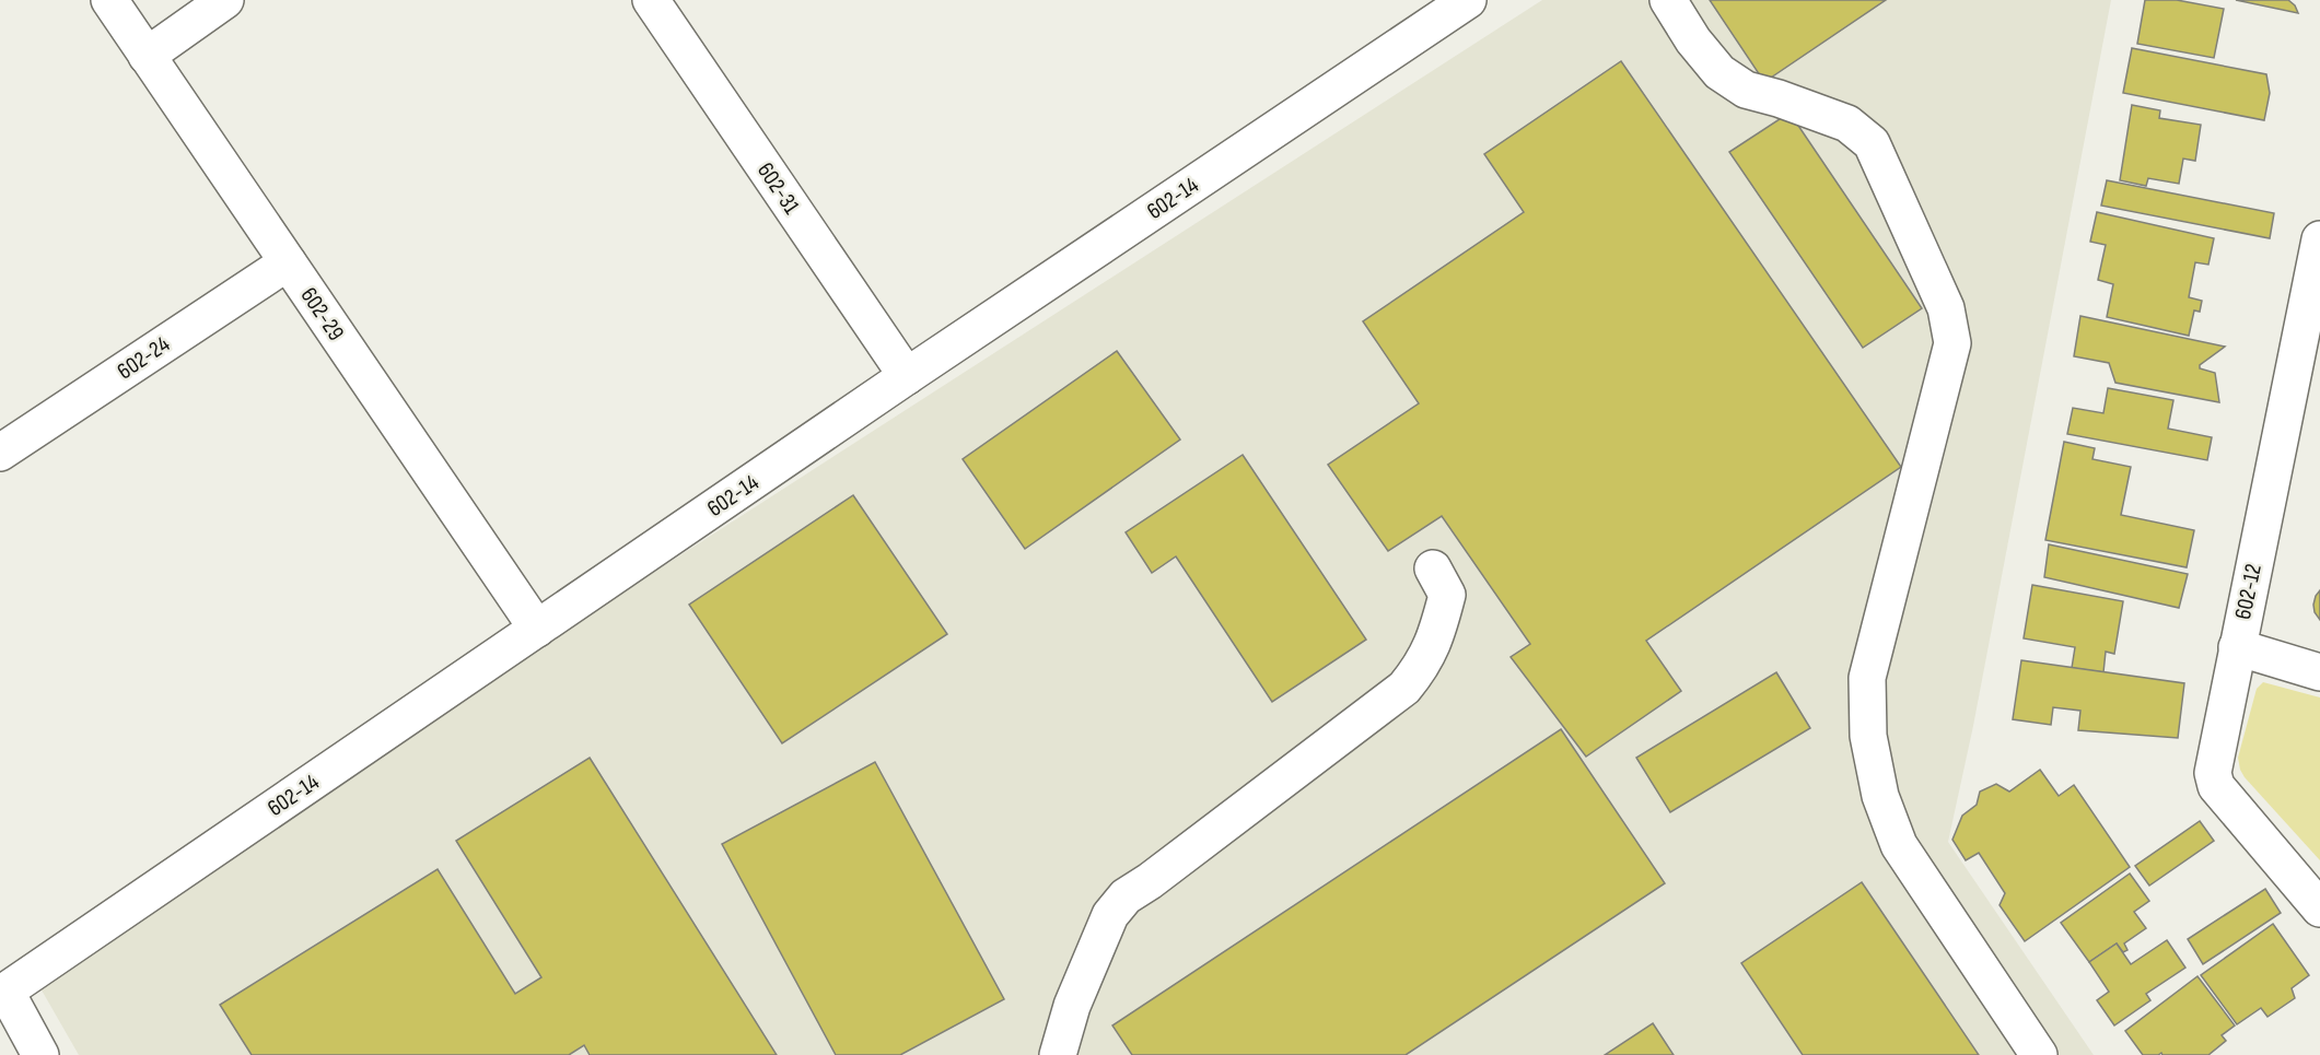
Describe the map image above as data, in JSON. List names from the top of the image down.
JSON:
{
  "streets": {
    "street": [
      "602-31",
      "602-14",
      "602-29",
      "602-24",
      "602-12"
    ]
  },
  "crossings": [
    ["602-31", "602-14"],
    ["602-14", "602-29"],
    ["602-29", "602-24"]
  ]
}
